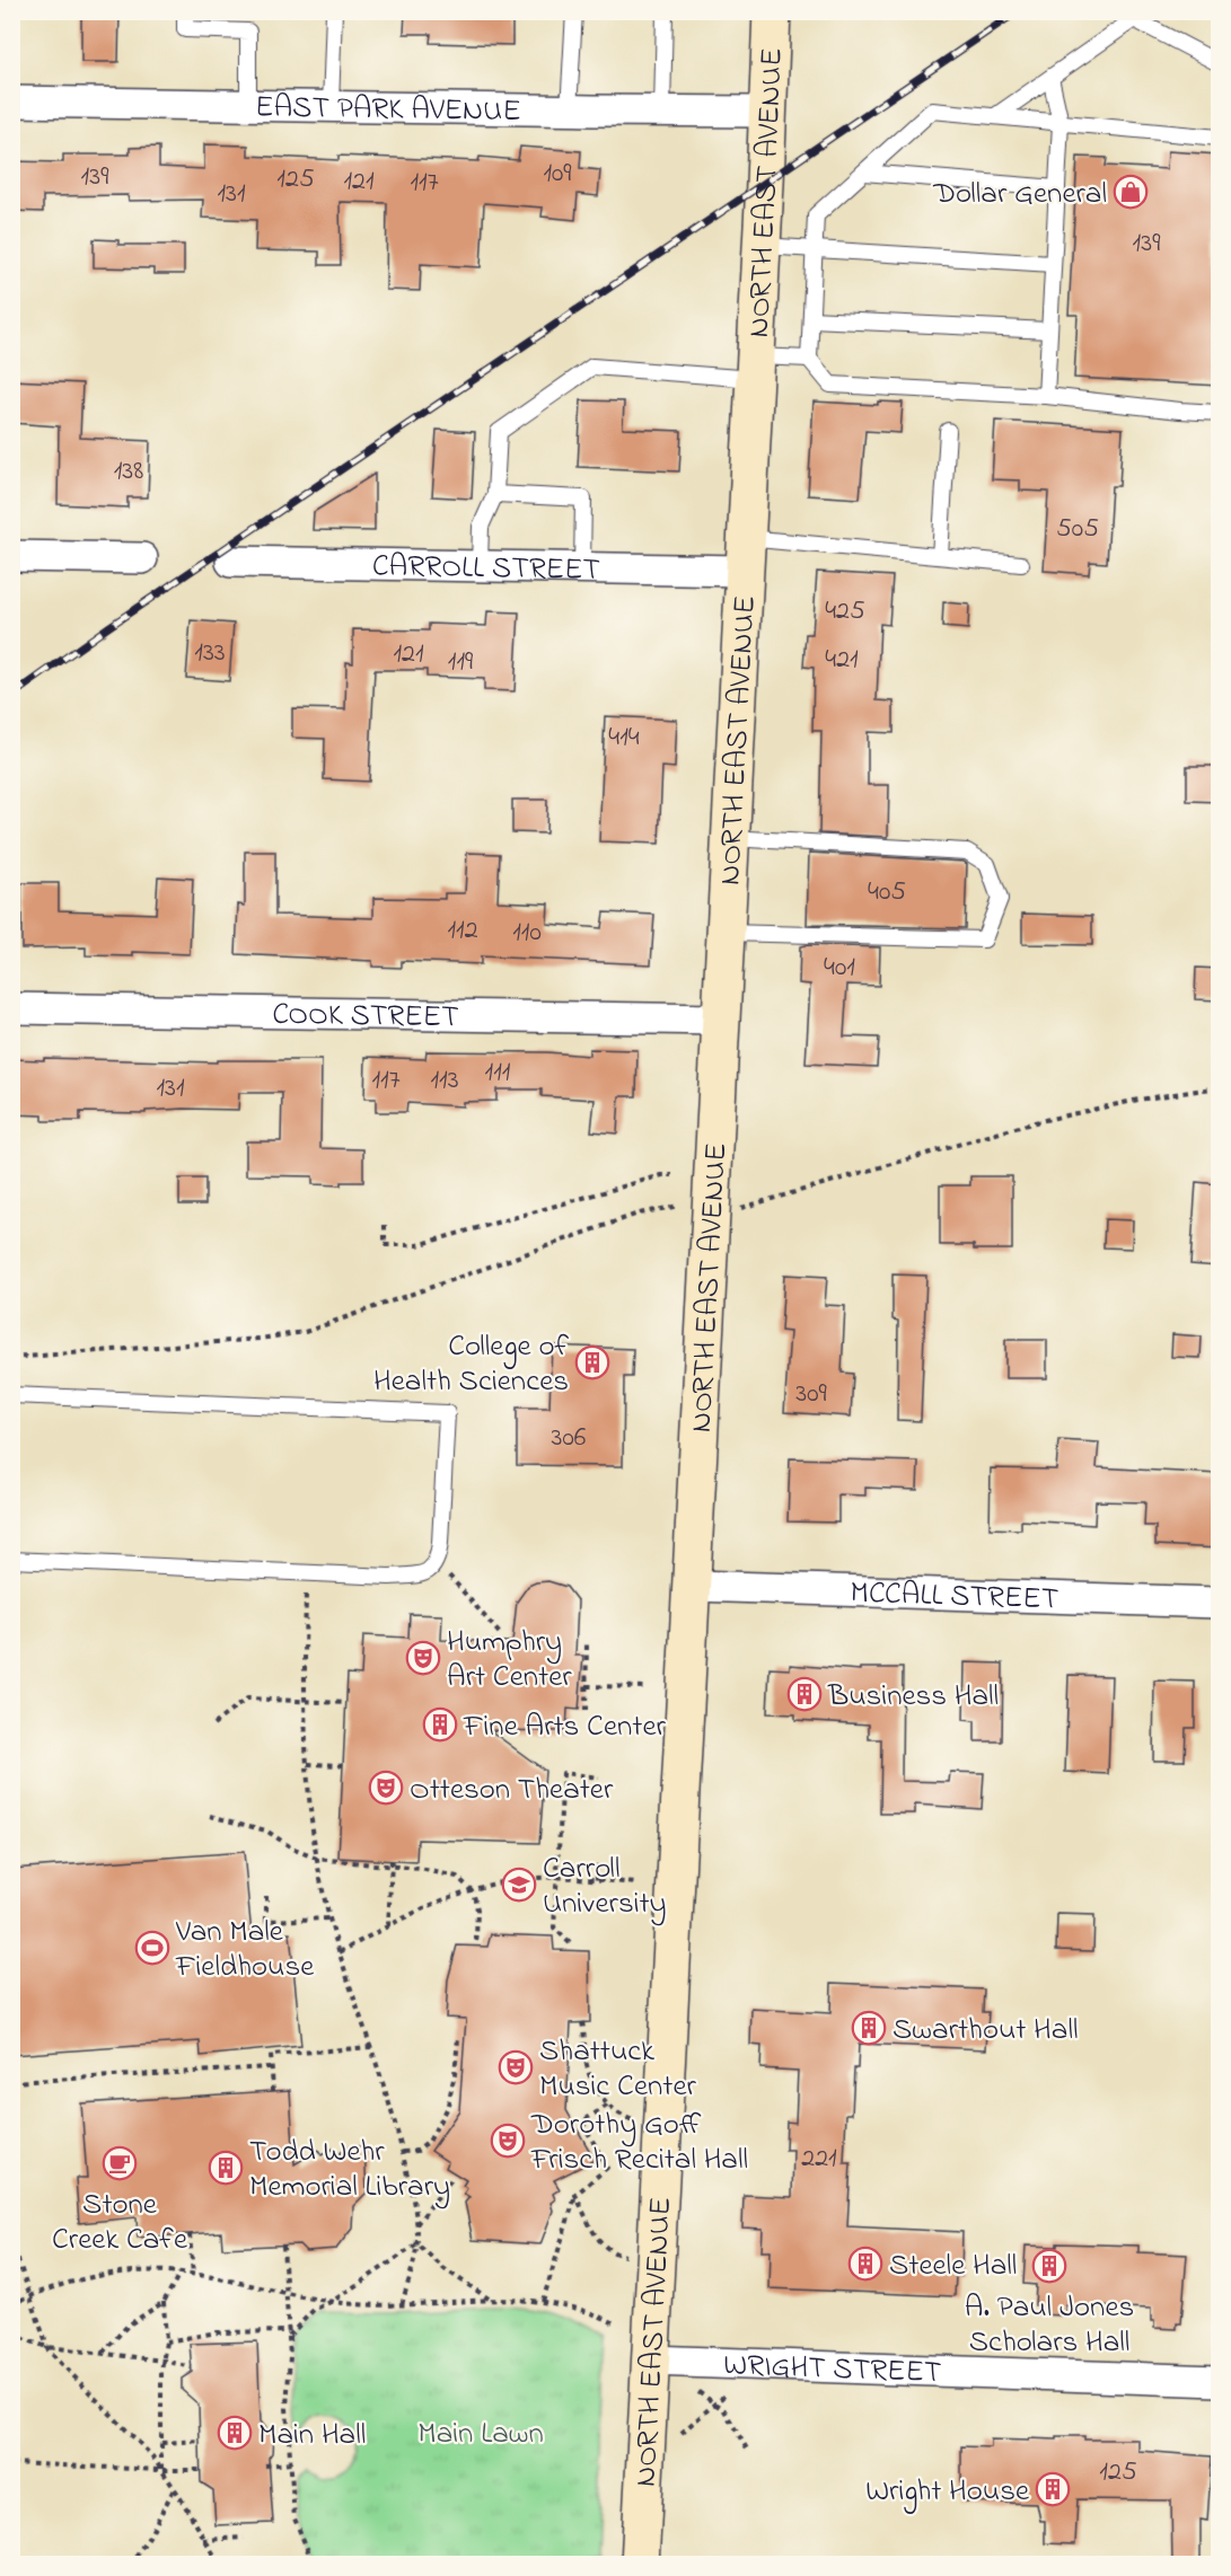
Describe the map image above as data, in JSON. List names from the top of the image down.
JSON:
{
  "streets": {
    "main road": ["NORTH EAST AVENUE"],
    "street": [
      "EAST PARK AVENUE",
      "CARROLL STREET",
      "COOK STREET",
      "MCCALL STREET",
      "WRIGHT STREET"
    ]
  },
  "crossings": [
    ["EAST PARK AVENUE", "NORTH EAST AVENUE"],
    ["NORTH EAST AVENUE", "CARROLL STREET"],
    ["NORTH EAST AVENUE", "COOK STREET"],
    ["NORTH EAST AVENUE", "MCCALL STREET"],
    ["NORTH EAST AVENUE", "WRIGHT STREET"]
  ],
  "parks": ["Main Lawn"],
  "places": {
    "shop": ["Dollar General"],
    "building": [
      "College of Health Sciences",
      "Business Hall",
      "Fine Arts Center",
      "Swarthout Hall",
      "Todd Wehr Memorial Library",
      "Steele Hall",
      "A. Paul Jones Scholars Hall",
      "Main Hall",
      "Wright House"
    ],
    "theatre": [
      "Humphry Art Center",
      "Otteson Theater",
      "Shattuck Music Center",
      "Dorothy Goff Frisch Recital Hall"
    ],
    "school or university": ["Carroll University"],
    "sports": ["Van Male Fieldhouse"],
    "cafe": ["Stone Creek Cafe"]
  },
  "house_numbers": [
    "109",
    "139",
    "125",
    "121",
    "117",
    "131",
    "139",
    "138",
    "505",
    "425",
    "133",
    "121",
    "421",
    "119",
    "414",
    "405",
    "112",
    "110",
    "401",
    "111",
    "117",
    "113",
    "131",
    "309",
    "306",
    "221",
    "125"
  ]
}
